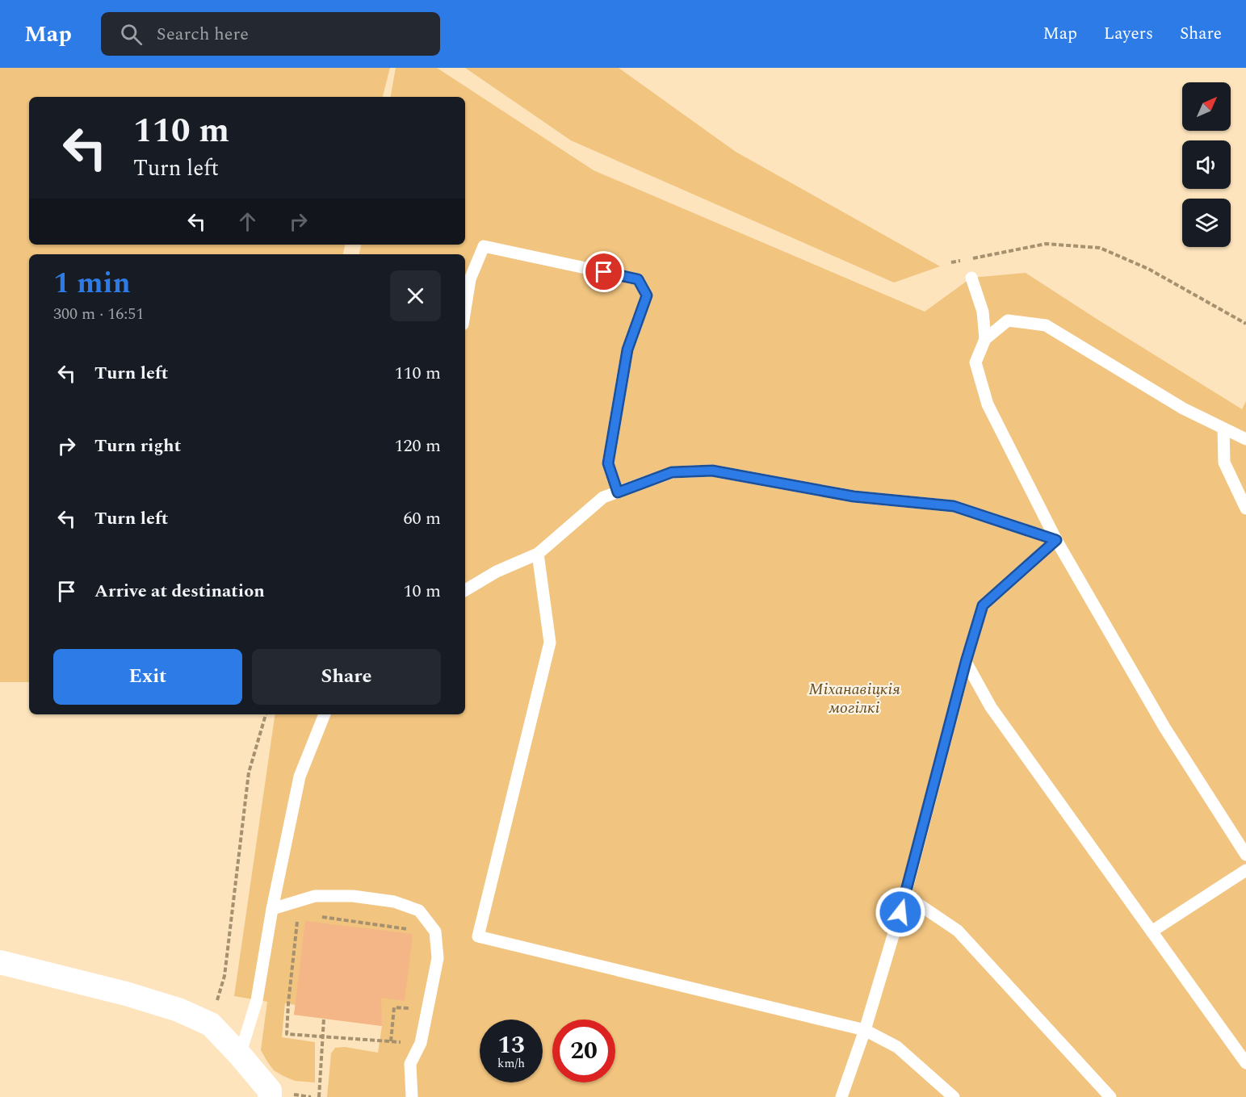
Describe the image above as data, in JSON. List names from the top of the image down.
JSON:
{
  "parks": ["Міханавіцкія могілкі"],
  "north": "top right",
  "page": {
    "header": "Map",
    "search": "Search here",
    "nav": ["Map", "Layers", "Share"],
    "turn": ["110 m", "Turn left"],
    "heading": ["1 min", "300 m · 16:51"],
    "list": [
      {
        "name": "Turn left",
        "value": "110 m"
      },
      {
        "name": "Turn right",
        "value": "120 m"
      },
      {
        "name": "Turn left",
        "value": "60 m"
      },
      {
        "name": "Arrive at destination",
        "value": "10 m"
      }
    ],
    "buttons": ["Exit", "Share"],
    "speed": "13 km/h",
    "limit": "20"
  }
}
